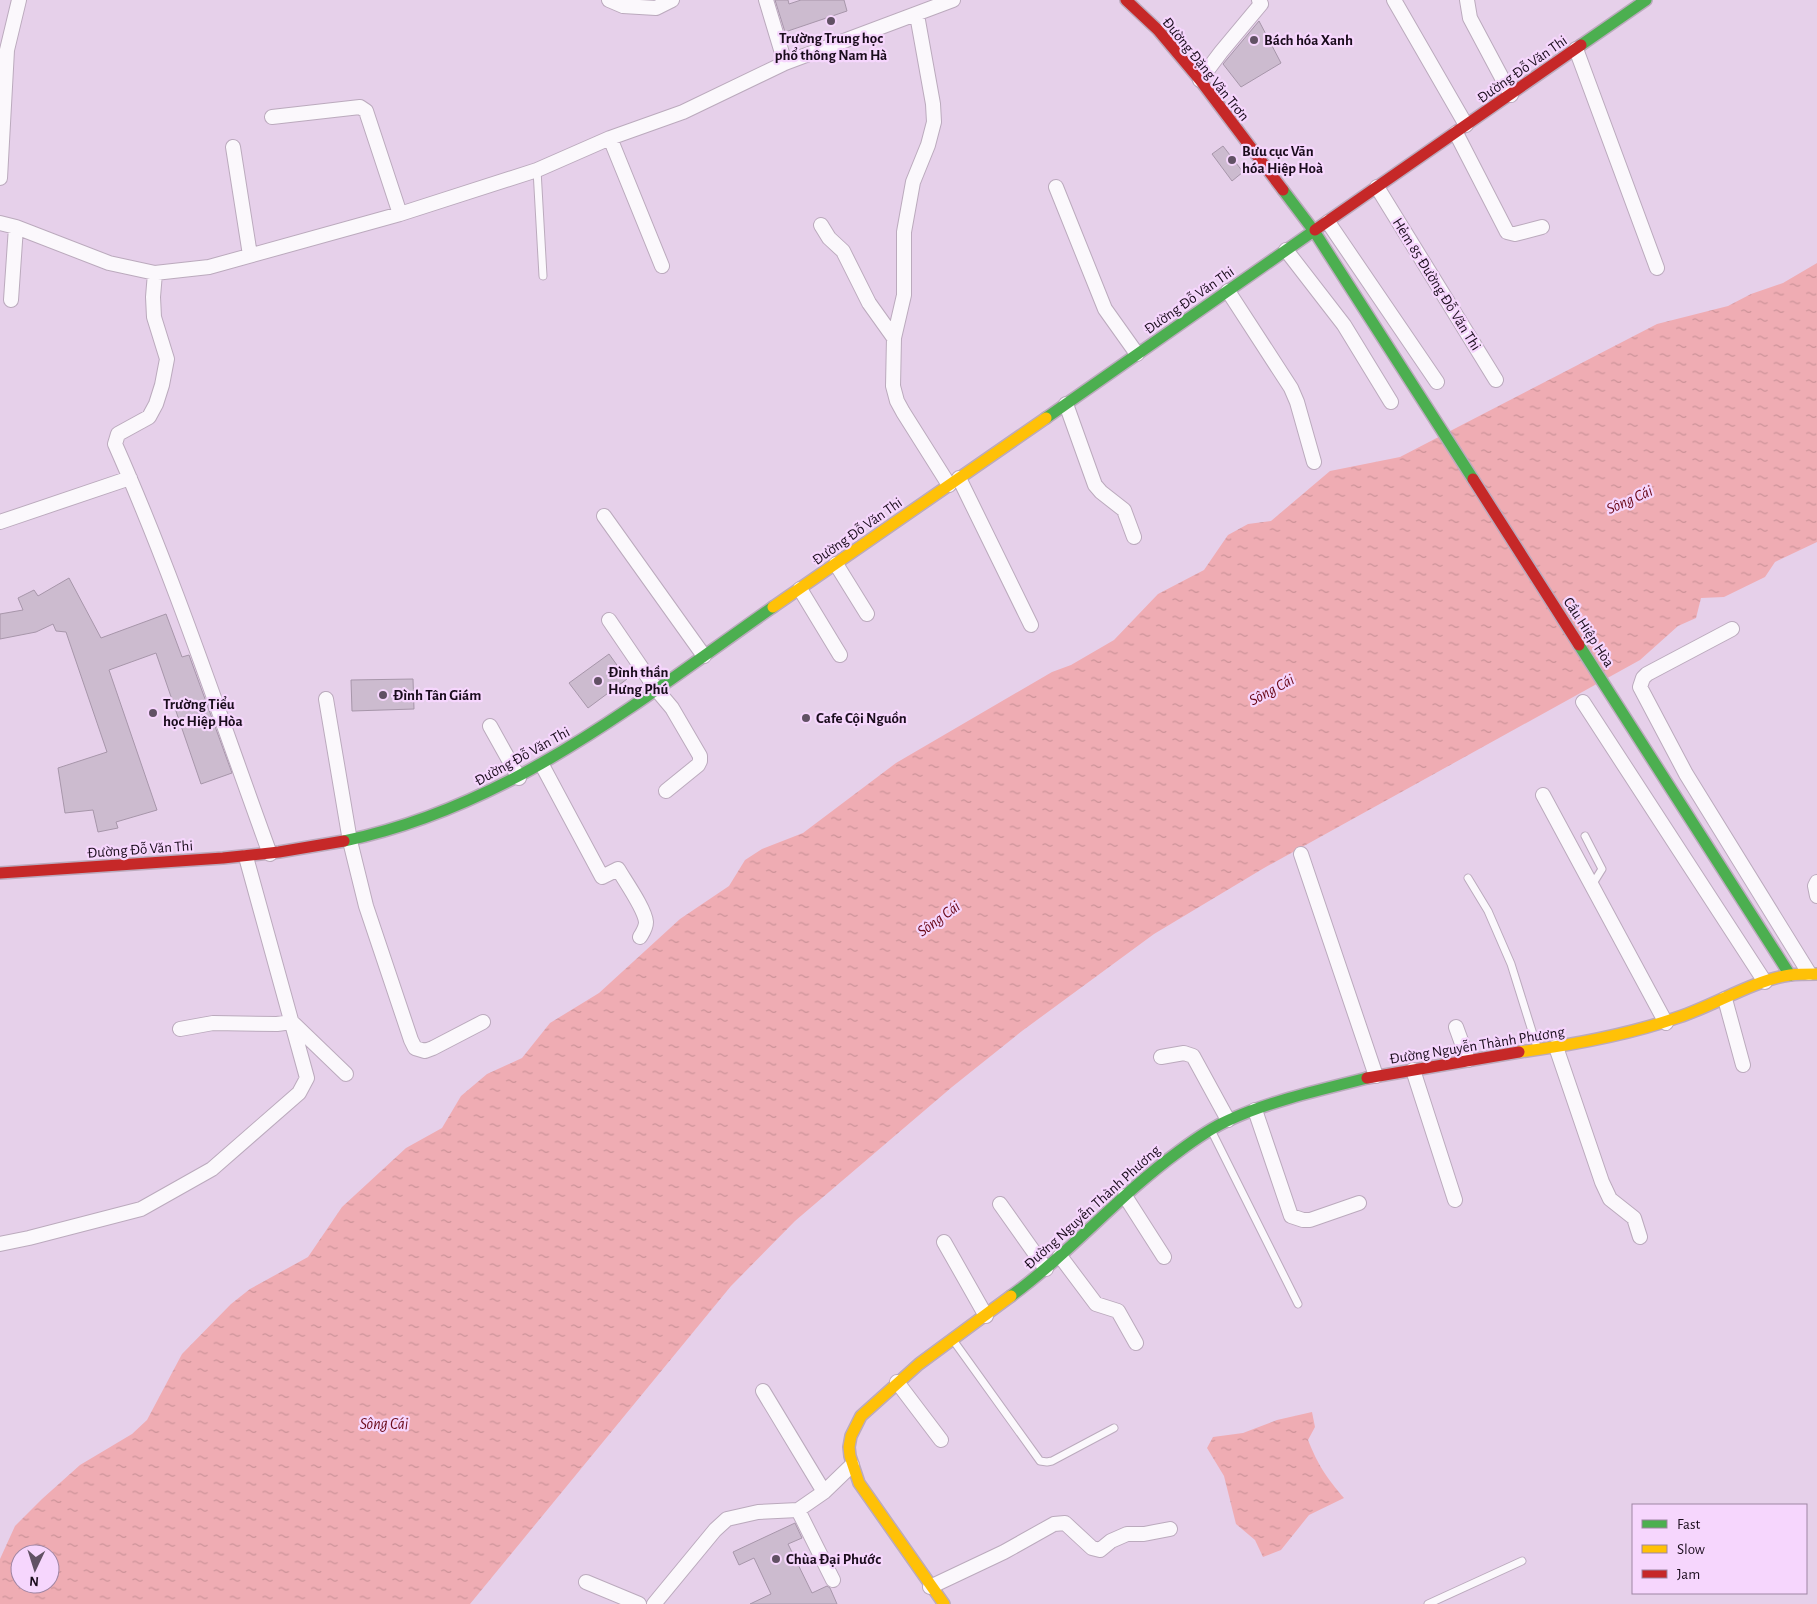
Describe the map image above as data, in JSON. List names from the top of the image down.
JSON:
{
  "streets": {
    "main road": [
      "Đường Đặng Văn Trơn",
      "Đường Đỗ Văn Thi",
      "Cầu Hiệp Hòa",
      "Đường Nguyễn Thành Phương"
    ],
    "street": ["Hẻm 85 Đường Đỗ Văn Thi"]
  },
  "crossings": [
    ["Đường Đặng Văn Trơn", "Đường Đỗ Văn Thi"],
    ["Đường Đặng Văn Trơn", "Cầu Hiệp Hòa"],
    ["Đường Đỗ Văn Thi", "Hẻm 85 Đường Đỗ Văn Thi"],
    ["Cầu Hiệp Hòa", "Đường Nguyễn Thành Phương"]
  ],
  "water": ["Sông Cái"],
  "places": [
    "Trường Trung học phổ thông Nam Hà",
    "Bách hóa Xanh",
    "Bưu cục Văn hóa Hiệp Hoà",
    "Đình thần Hưng Phú",
    "Đình Tân Giám",
    "Trường Tiểu học Hiệp Hòa",
    "Cafe Cội Nguồn",
    "Chùa Đại Phước"
  ],
  "legend": ["Fast", "Slow", "Jam"],
  "north": "bottom"
}
